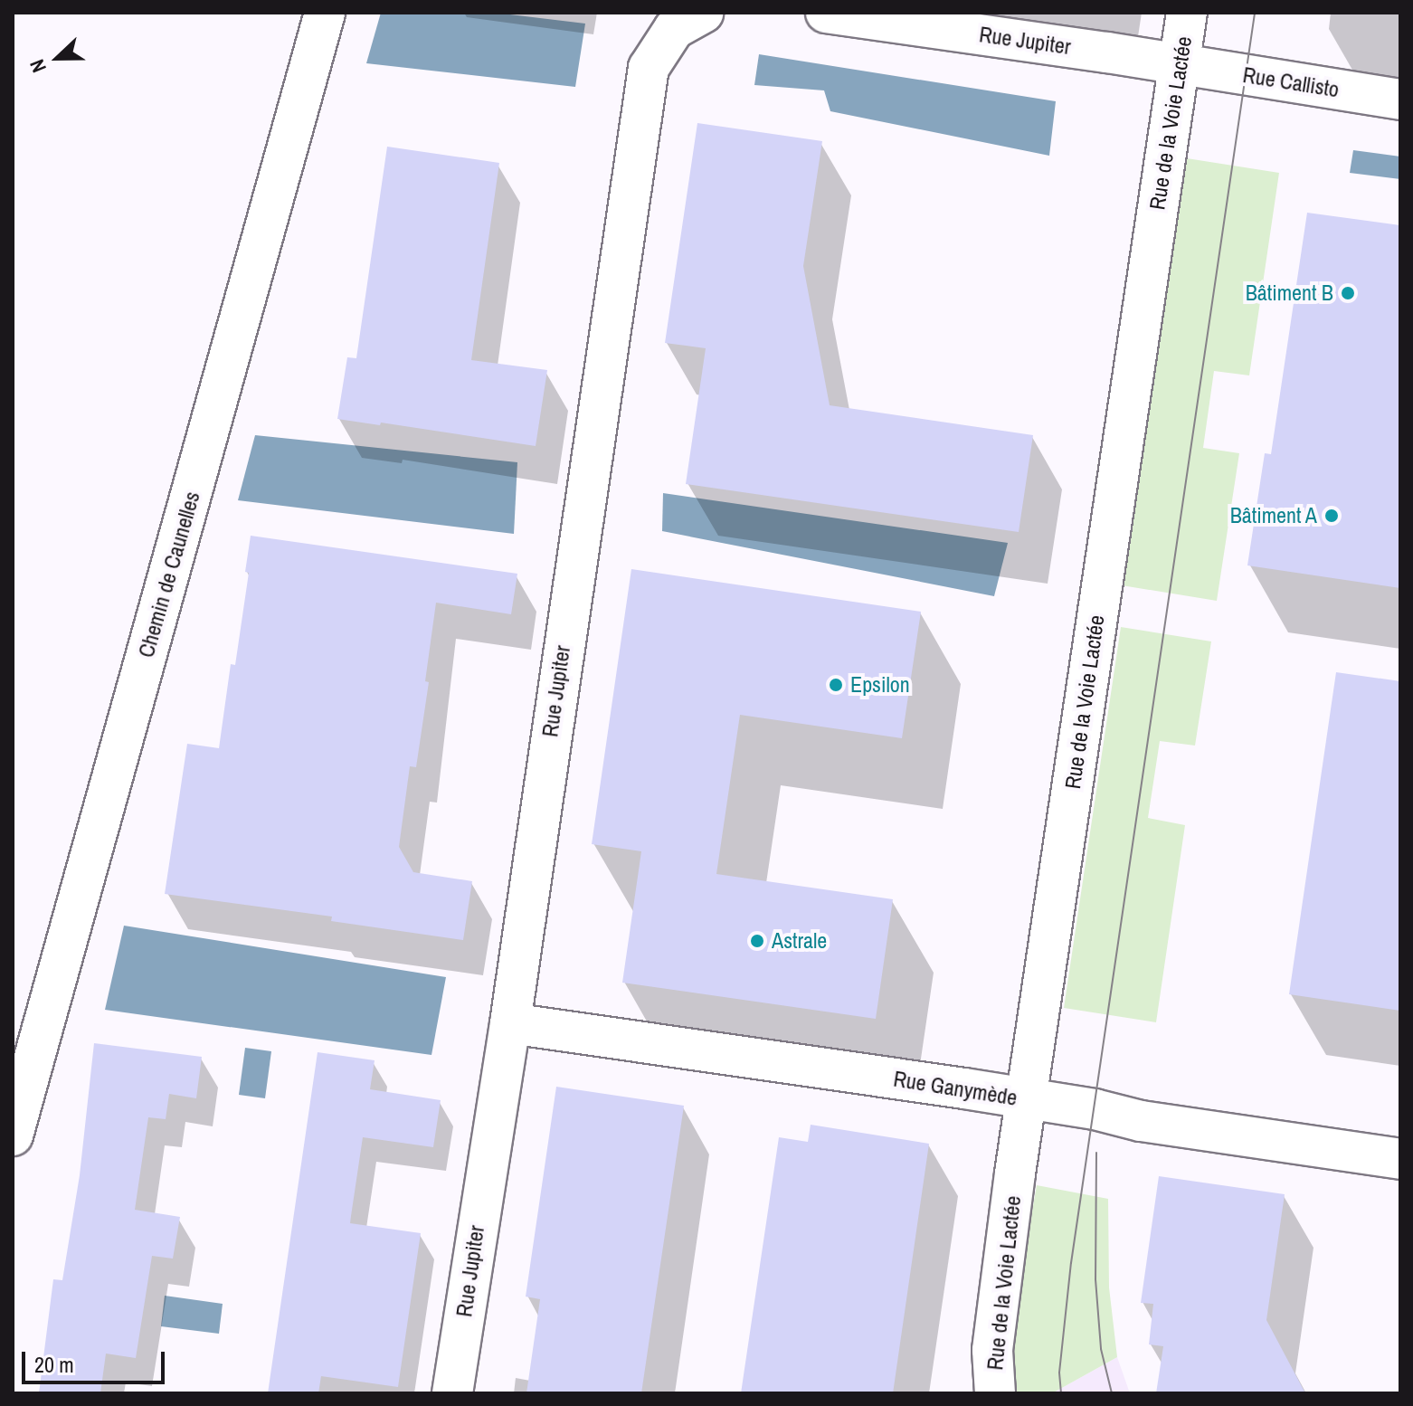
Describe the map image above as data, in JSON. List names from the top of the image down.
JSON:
{
  "streets": {
    "street": [
      "Rue Jupiter",
      "Rue Callisto",
      "Rue de la Voie Lactée",
      "Chemin de Caunelles",
      "Rue Ganymède"
    ]
  },
  "crossings": [
    ["Rue Jupiter", "Rue Callisto"],
    ["Rue Jupiter", "Rue de la Voie Lactée"],
    ["Rue Jupiter", "Rue Ganymède"],
    ["Rue Callisto", "Rue de la Voie Lactée"],
    ["Rue de la Voie Lactée", "Rue Ganymède"]
  ],
  "places": [
    "Bâtiment B",
    "Bâtiment A",
    "Epsilon",
    "Astrale"
  ],
  "scale_bar": "20 m",
  "north": "left"
}
